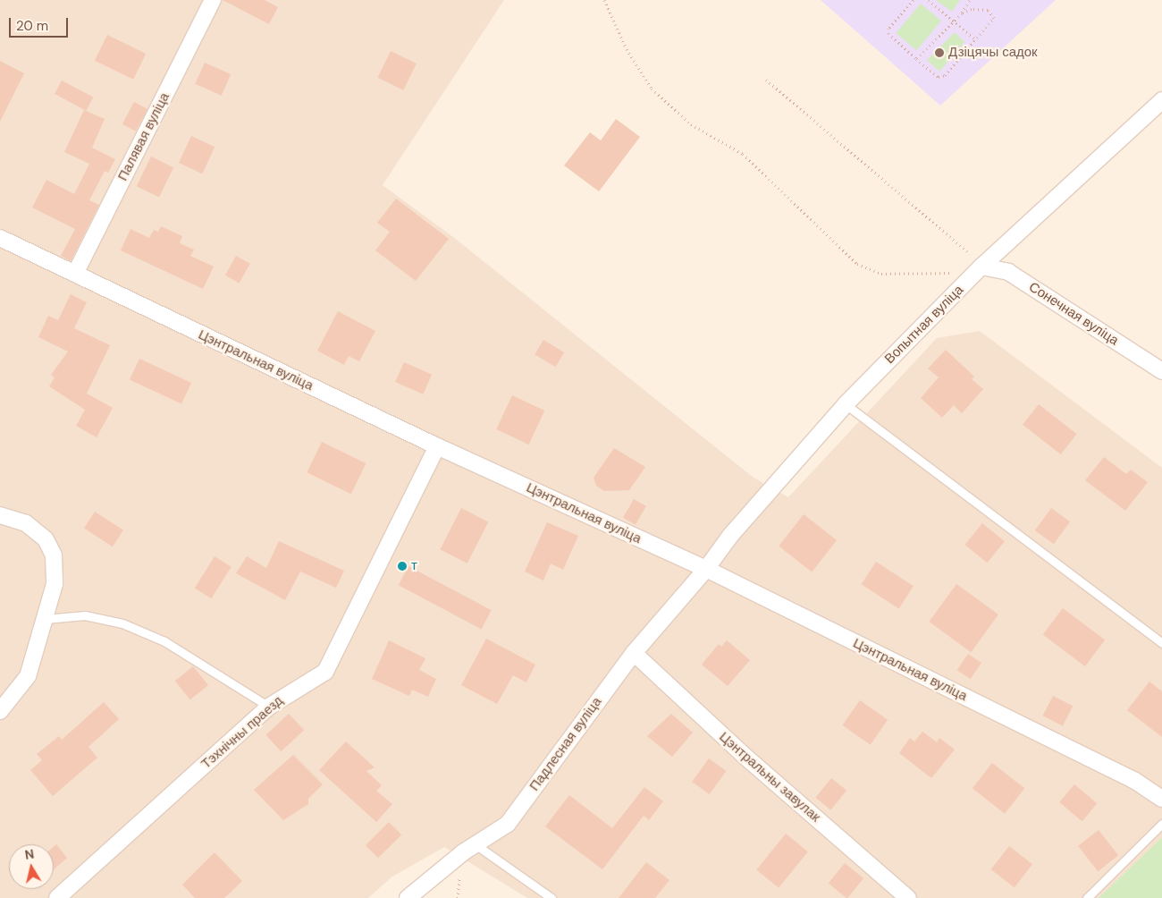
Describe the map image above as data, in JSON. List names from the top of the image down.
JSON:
{
  "streets": {
    "street": [
      "Палявая вуліца",
      "Сонечная вуліца",
      "Вопытная вуліца",
      "Цэнтральная вуліца",
      "Тэхнічны праезд",
      "Падлесная вуліца",
      "Цэнтральны завулак"
    ]
  },
  "crossings": [
    ["Палявая вуліца", "Цэнтральная вуліца"],
    ["Сонечная вуліца", "Вопытная вуліца"],
    ["Вопытная вуліца", "Цэнтральная вуліца"],
    ["Вопытная вуліца", "Падлесная вуліца"],
    ["Цэнтральная вуліца", "Тэхнічны праезд"],
    ["Цэнтральная вуліца", "Падлесная вуліца"],
    ["Падлесная вуліца", "Цэнтральны завулак"]
  ],
  "places": ["Дзіцячы садок", "т"],
  "scale_bar": "20 m",
  "north": "top"
}
